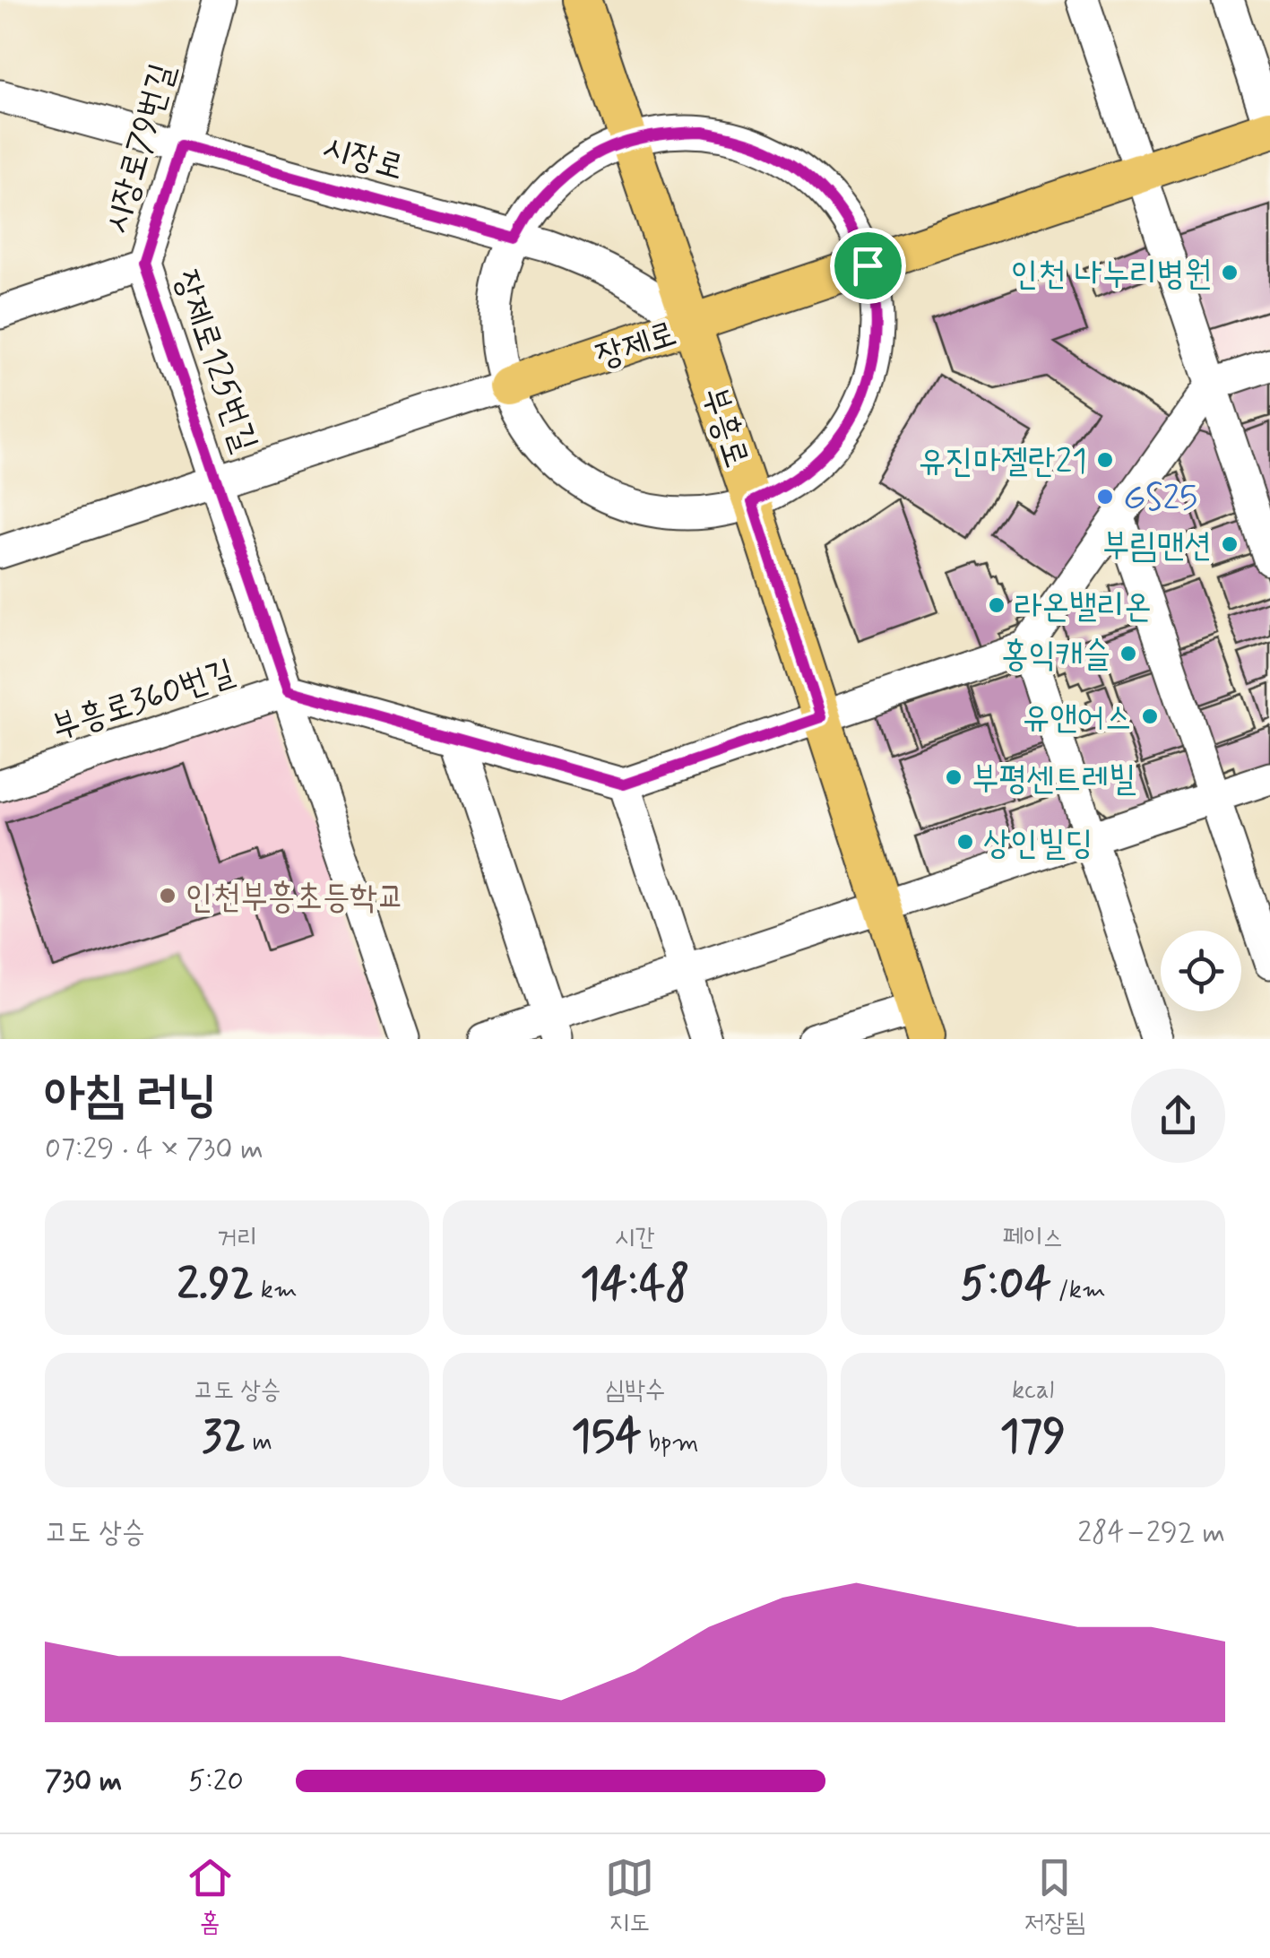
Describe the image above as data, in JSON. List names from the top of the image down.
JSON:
{
  "streets": {
    "main road": ["장제로", "부흥로"],
    "street": [
      "시장로79번길",
      "시장로",
      "장제로125번길",
      "부흥로360번길"
    ]
  },
  "crossings": [
    ["시장로79번길", "시장로"],
    ["시장로79번길", "장제로125번길"],
    ["시장로", "장제로"],
    ["시장로", "부흥로"],
    ["장제로", "장제로125번길"],
    ["장제로", "부흥로"],
    ["장제로125번길", "부흥로360번길"]
  ],
  "places": [
    "인천 나누리병원",
    "유진마젤란21",
    "GS25",
    "부림맨션",
    "라온밸리온",
    "홍익캐슬",
    "유앤어스",
    "부평센트레빌",
    "상인빌딩",
    "인천부흥초등학교"
  ],
  "page": {
    "heading": ["아침 러닝", "07:29 · 4 × 730 m"],
    "stats": [
      ["거리", "2.92 km"],
      ["시간", "14:48"],
      ["페이스", "5:04 /km"],
      ["고도 상승", "32 m"],
      ["심박수", "154 bpm"],
      ["kcal", "179"]
    ],
    "chart": ["고도 상승", "284–292 m"],
    "list": [
      {
        "name": "730 m",
        "note": "5:20"
      }
    ],
    "tabs": ["홈", "지도", "저장됨"]
  }
}
